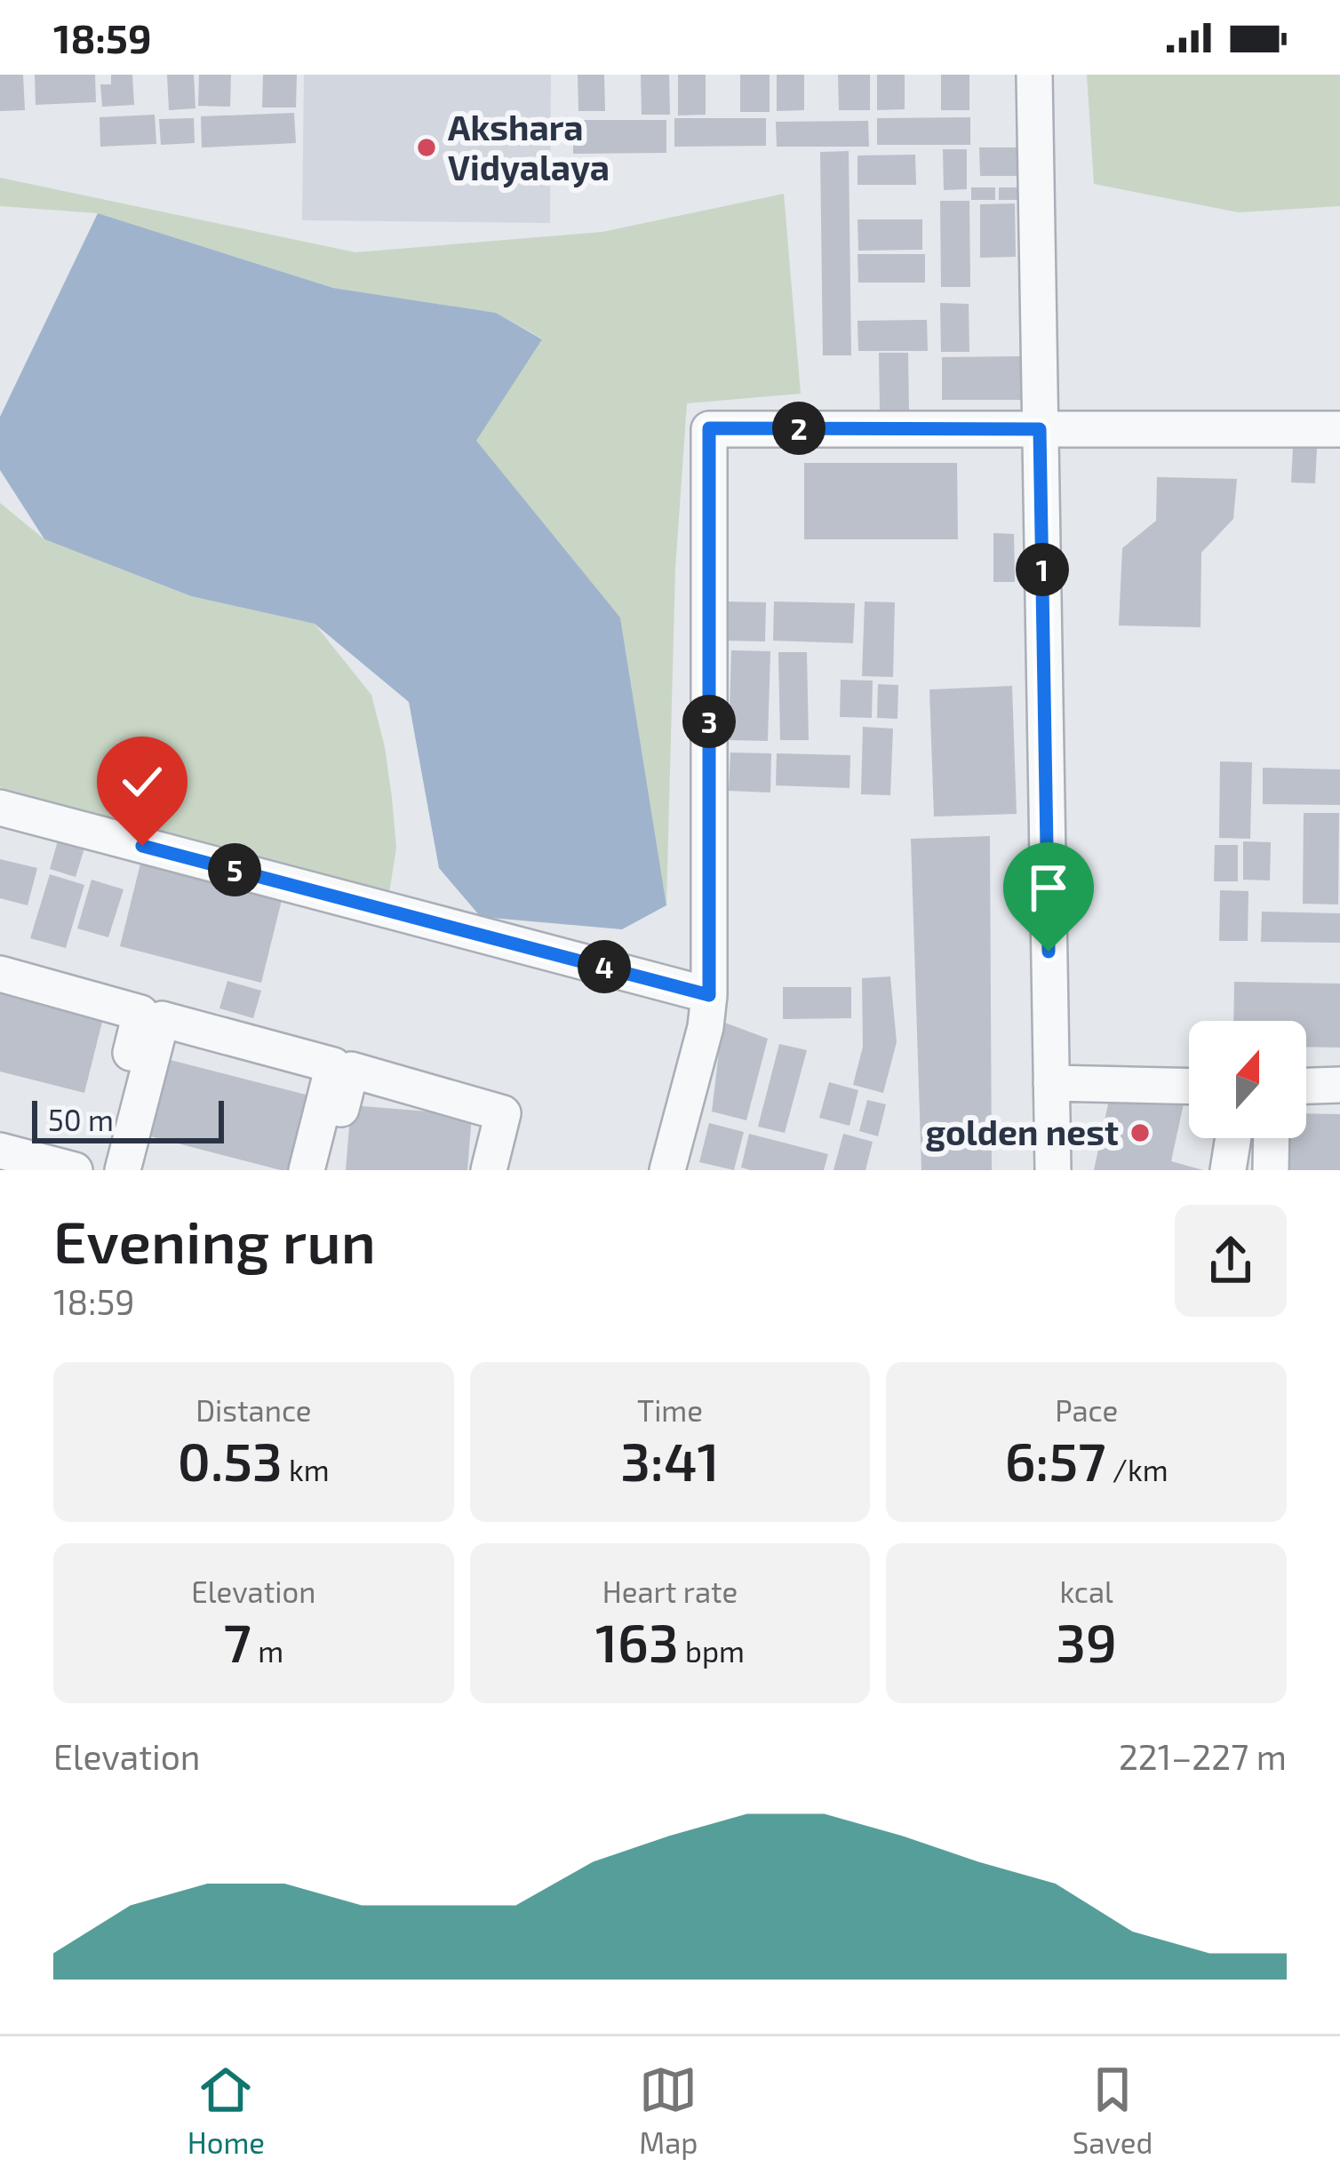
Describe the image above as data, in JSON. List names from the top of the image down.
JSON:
{
  "places": ["Akshara Vidyalaya", "golden nest"],
  "scale_bar": "50 m",
  "north": "top",
  "page": {
    "status": "18:59",
    "pins": [
      "2",
      "1",
      "3",
      "5",
      "4"
    ],
    "scale": "50 m",
    "heading": ["Evening run", "18:59"],
    "stats": [
      ["Distance", "0.53 km"],
      ["Time", "3:41"],
      ["Pace", "6:57 /km"],
      ["Elevation", "7 m"],
      ["Heart rate", "163 bpm"],
      ["kcal", "39"]
    ],
    "chart": ["Elevation", "221–227 m"],
    "tabs": ["Home", "Map", "Saved"]
  }
}
